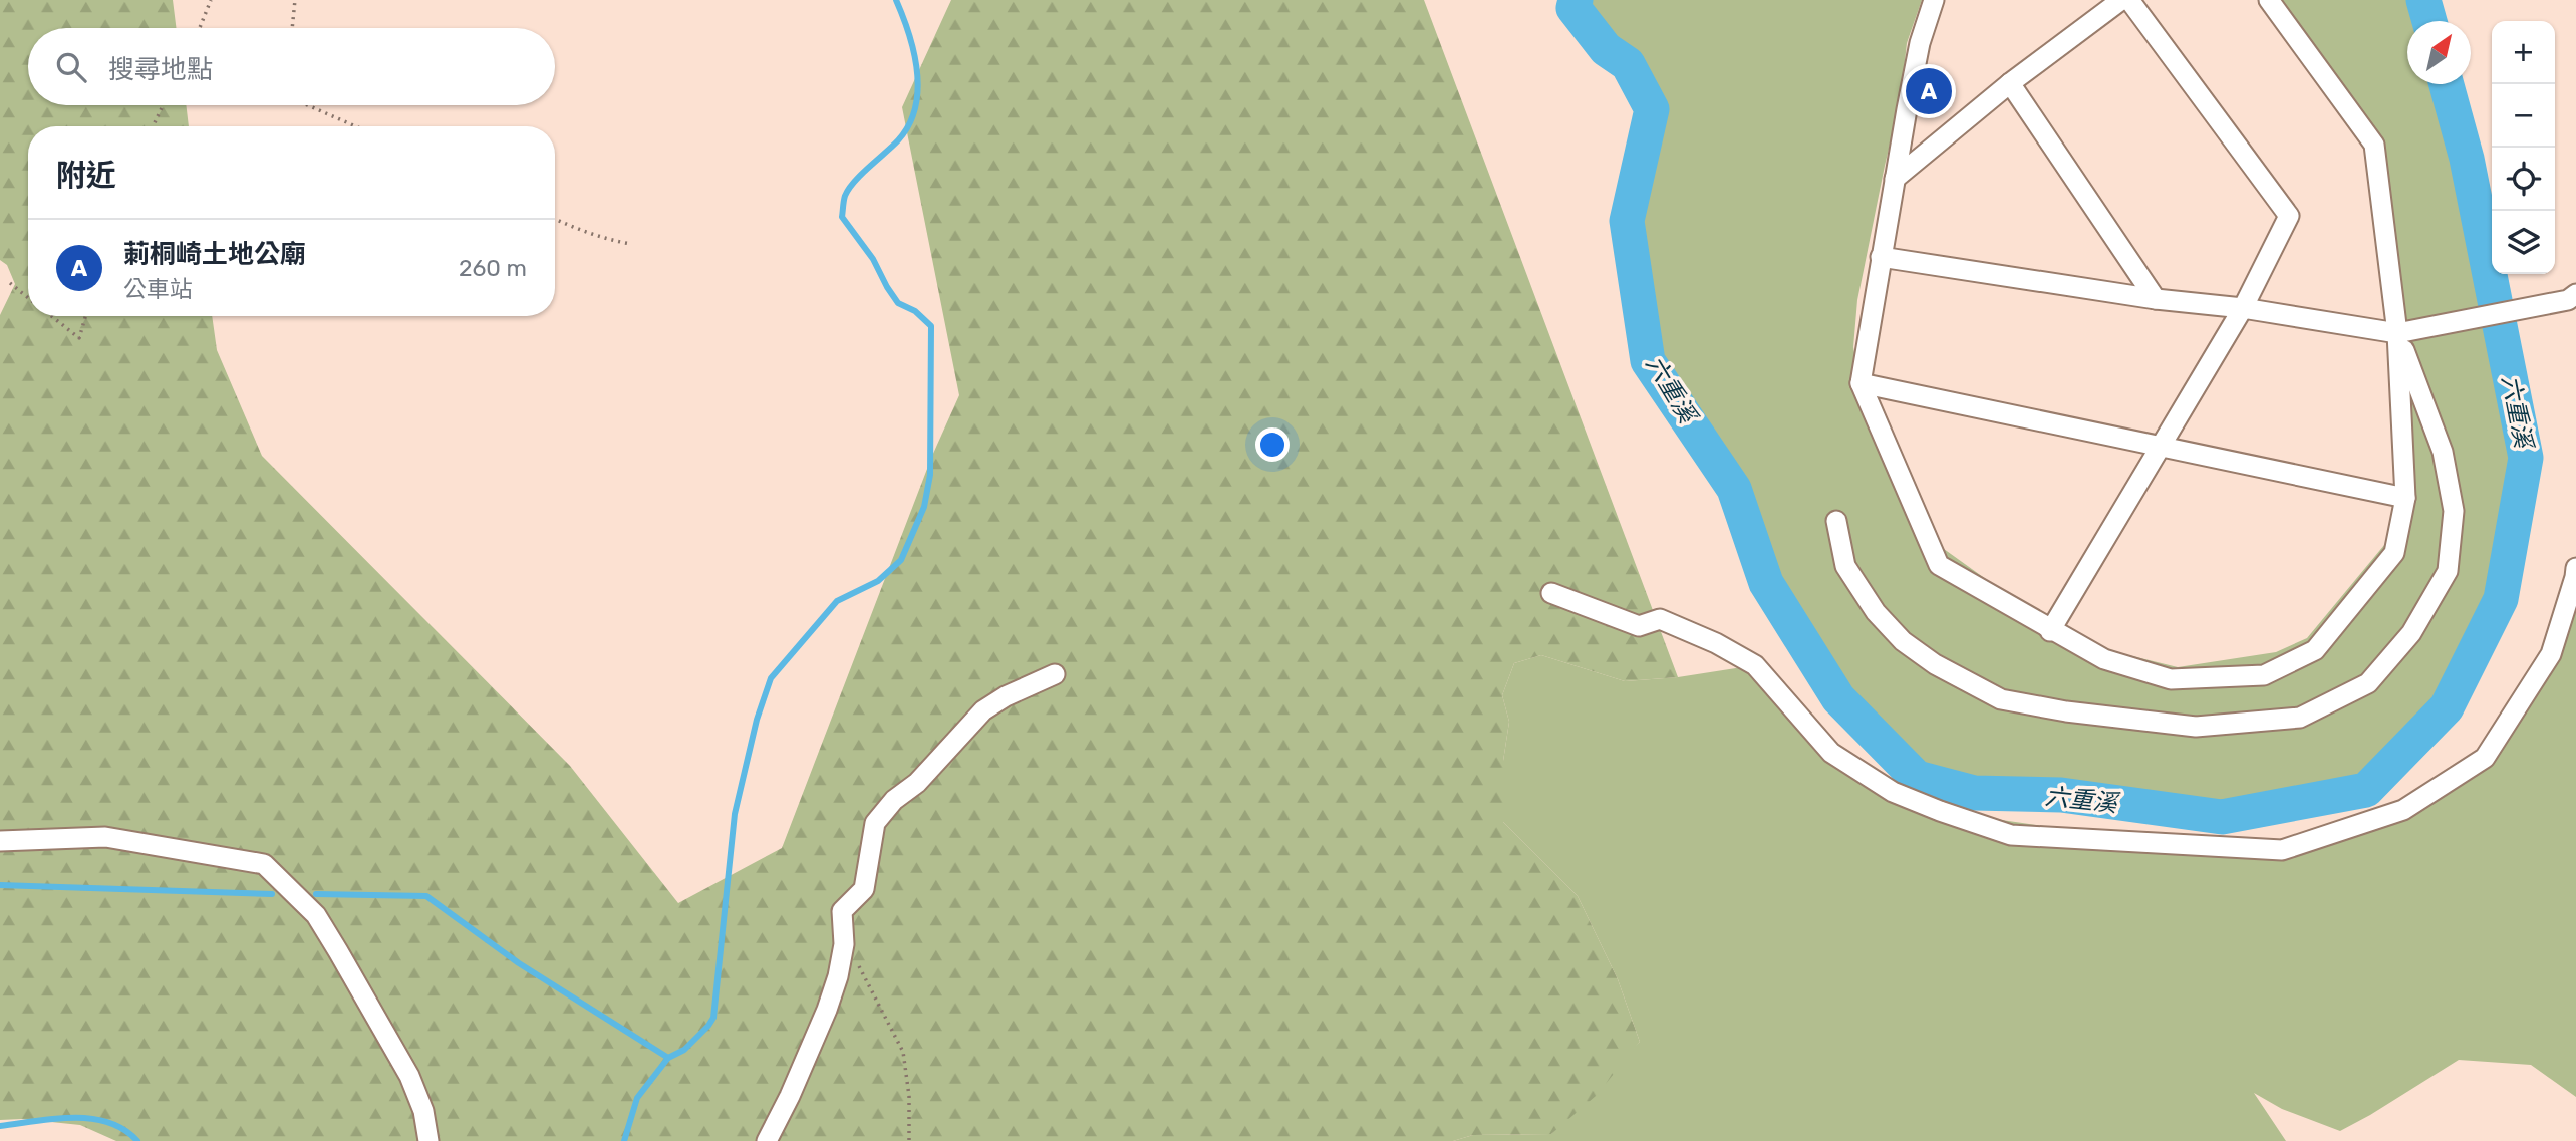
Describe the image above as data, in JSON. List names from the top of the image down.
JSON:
{
  "water": ["六重溪"],
  "north": "top right",
  "page": {
    "map_buttons": ["+", "−"],
    "search": "搜尋地點",
    "pins": "A",
    "heading": "附近",
    "list": [
      {
        "mark": "A",
        "name": "莿桐崎土地公廟",
        "note": "公車站",
        "value": "260 m"
      }
    ]
  }
}
